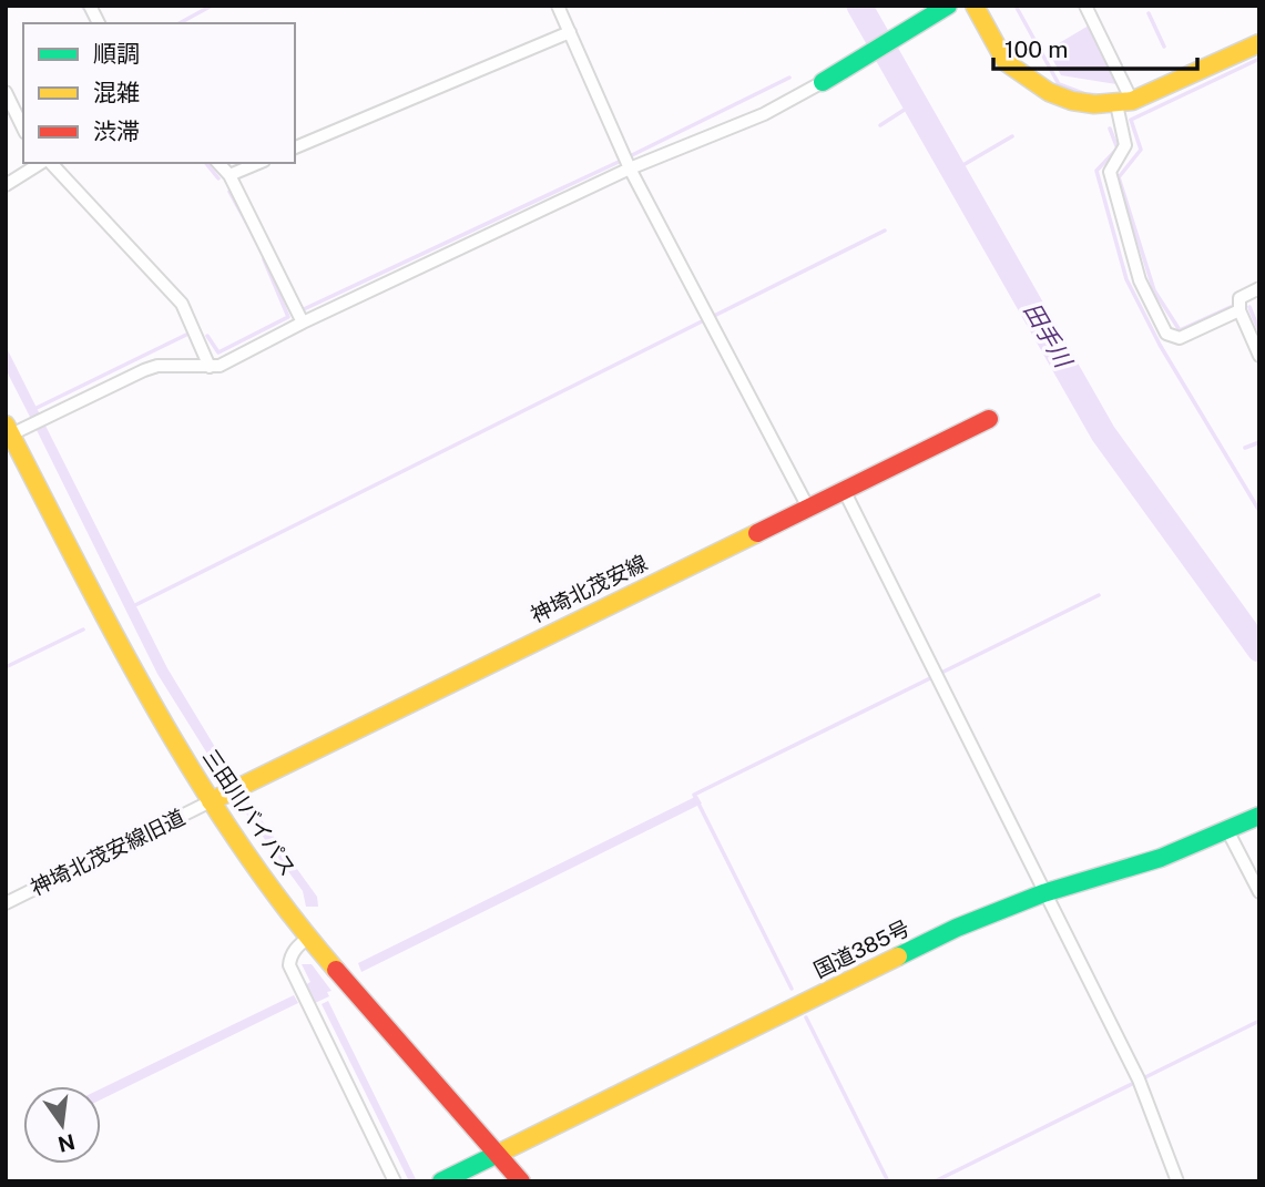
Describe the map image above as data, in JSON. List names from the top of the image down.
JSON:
{
  "streets": {
    "main road": ["神埼北茂安線", "三田川バイパス", "国道385号"],
    "street": ["神埼北茂安線旧道"]
  },
  "crossings": [
    ["神埼北茂安線", "三田川バイパス"],
    ["神埼北茂安線", "神埼北茂安線旧道"],
    ["三田川バイパス", "神埼北茂安線旧道"],
    ["三田川バイパス", "国道385号"]
  ],
  "water": ["田手川"],
  "legend": ["順調", "混雑", "渋滞"],
  "scale_bar": "100 m",
  "north": "bottom"
}
